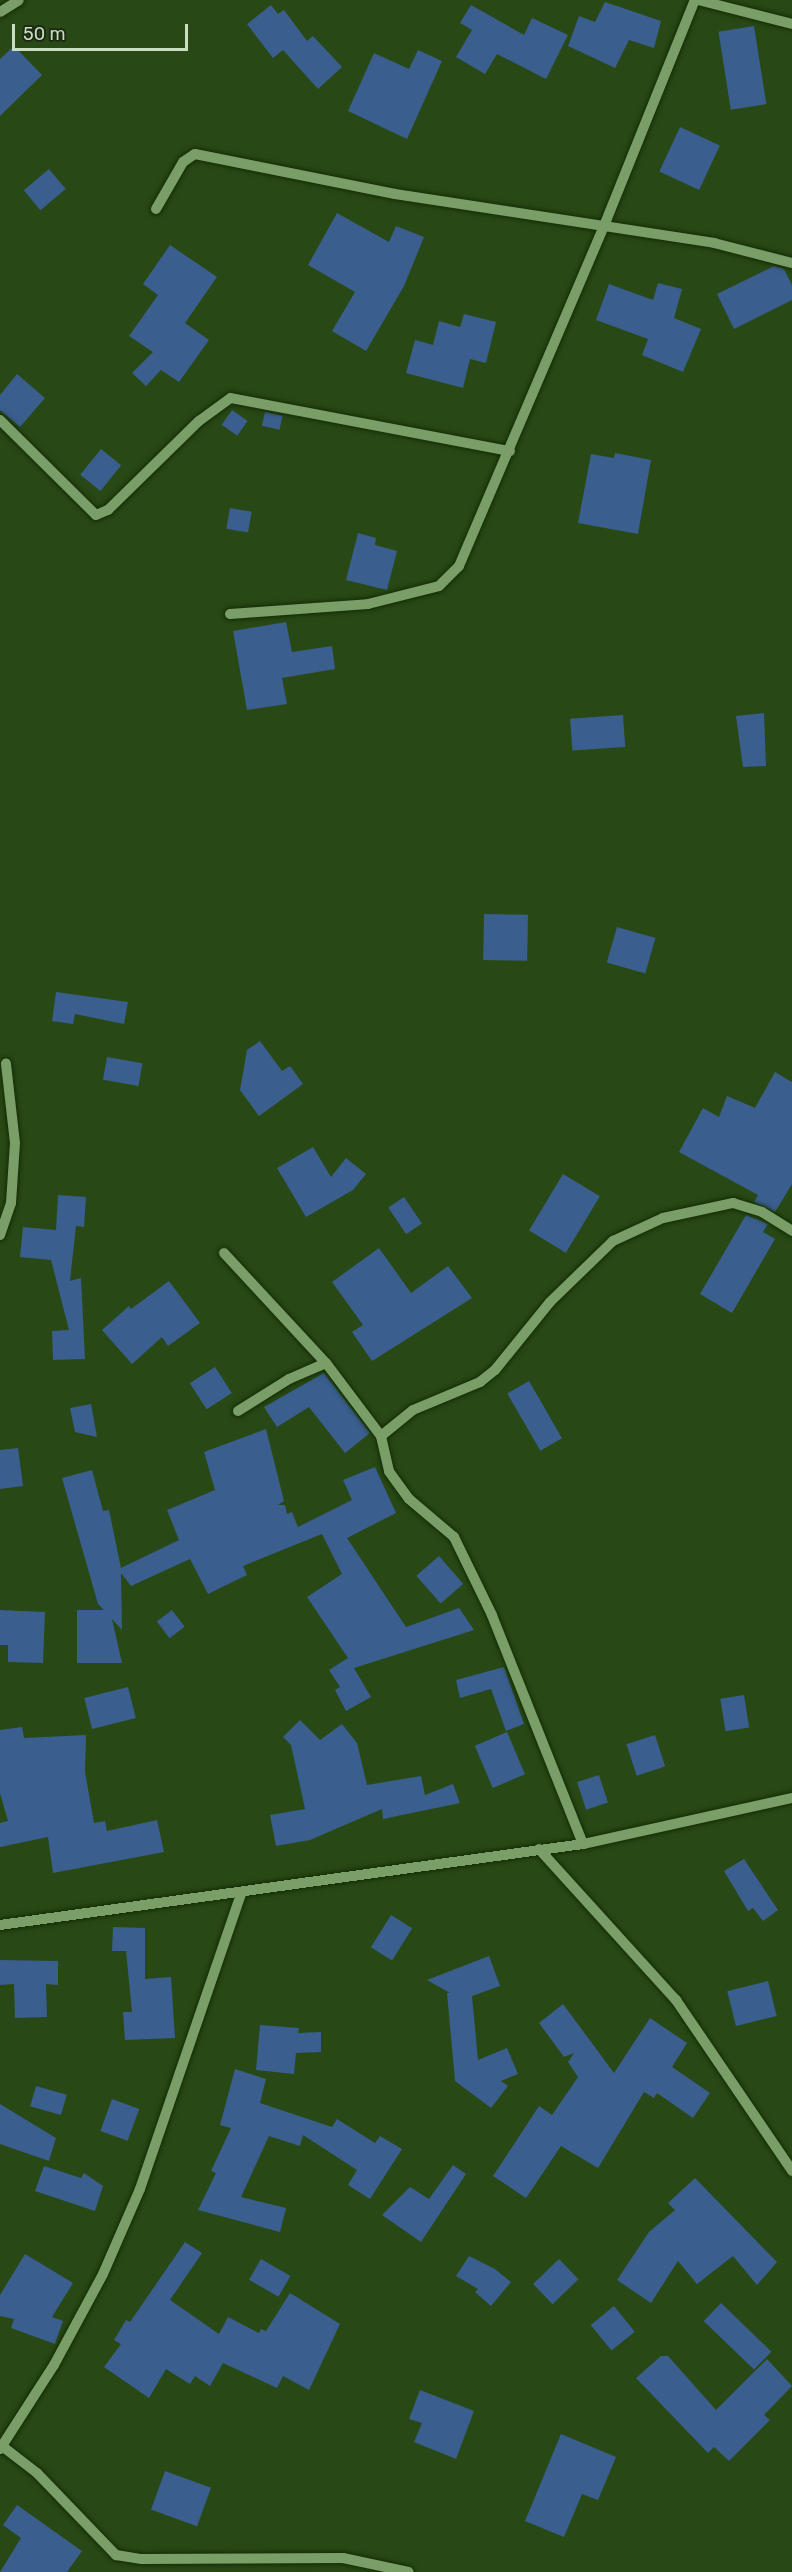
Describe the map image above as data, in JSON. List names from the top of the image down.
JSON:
{
  "scale_bar": "50 m"
}
